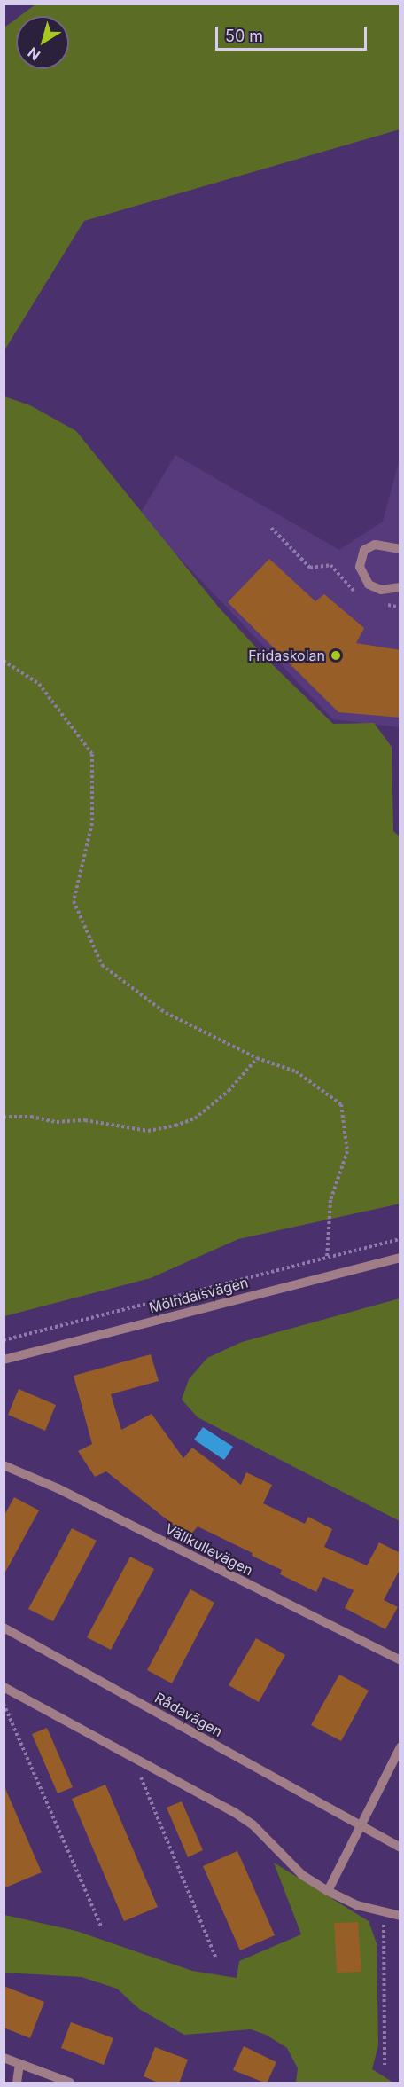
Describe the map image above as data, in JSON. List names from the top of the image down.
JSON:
{
  "streets": {
    "street": ["Mölndalsvägen", "Vällkullevägen", "Rådavägen"]
  },
  "places": ["Fridaskolan"],
  "scale_bar": "50 m",
  "north": "bottom left"
}
